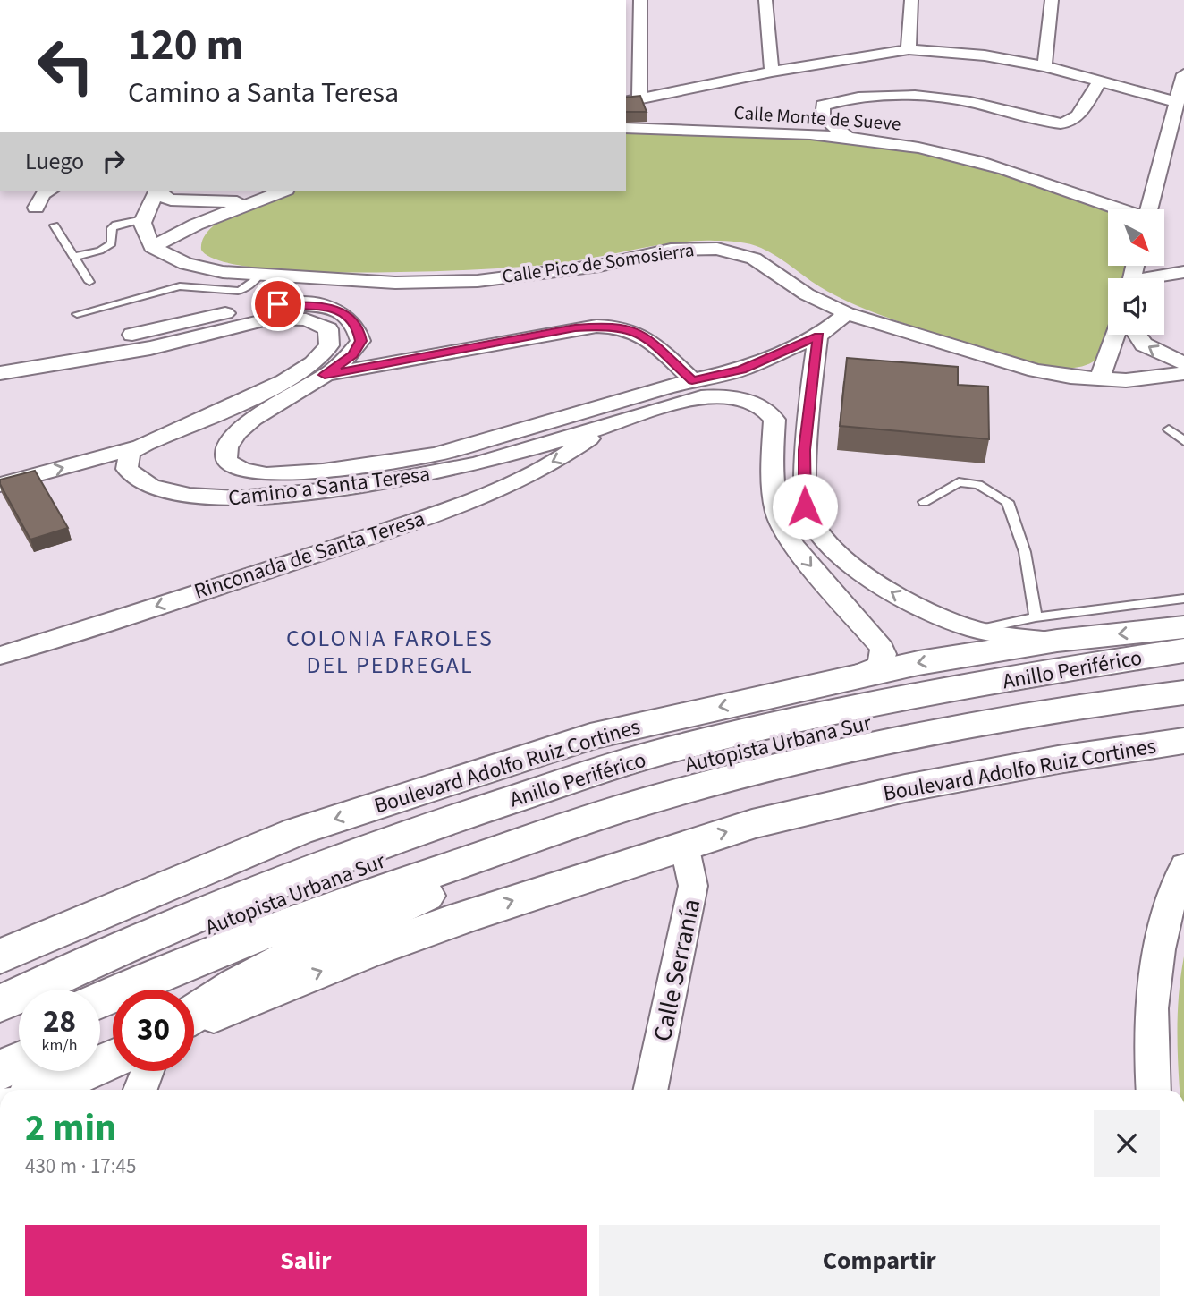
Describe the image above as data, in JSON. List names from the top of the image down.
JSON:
{
  "streets": {
    "main road": ["Anillo Periférico", "Autopista Urbana Sur", "Boulevard Adolfo Ruiz Cortines"],
    "street": [
      "Calle Monte de Sueve",
      "Calle Pico de Somosierra",
      "Camino a Santa Teresa",
      "Rinconada de Santa Teresa",
      "Calle Serranía"
    ]
  },
  "crossings": [
    ["Calle Pico de Somosierra", "Camino a Santa Teresa"],
    ["Camino a Santa Teresa", "Rinconada de Santa Teresa"],
    ["Camino a Santa Teresa", "Boulevard Adolfo Ruiz Cortines"],
    ["Boulevard Adolfo Ruiz Cortines", "Calle Serranía"]
  ],
  "one_way": ["Rinconada de Santa Teresa"],
  "districts": ["COLONIA FAROLES DEL PEDREGAL"],
  "north": "bottom right",
  "page": {
    "turn": ["120 m", "Camino a Santa Teresa"],
    "then": "Luego",
    "speed": "28 km/h",
    "limit": "30",
    "heading": ["2 min", "430 m · 17:45"],
    "buttons": ["Salir", "Compartir"]
  }
}
